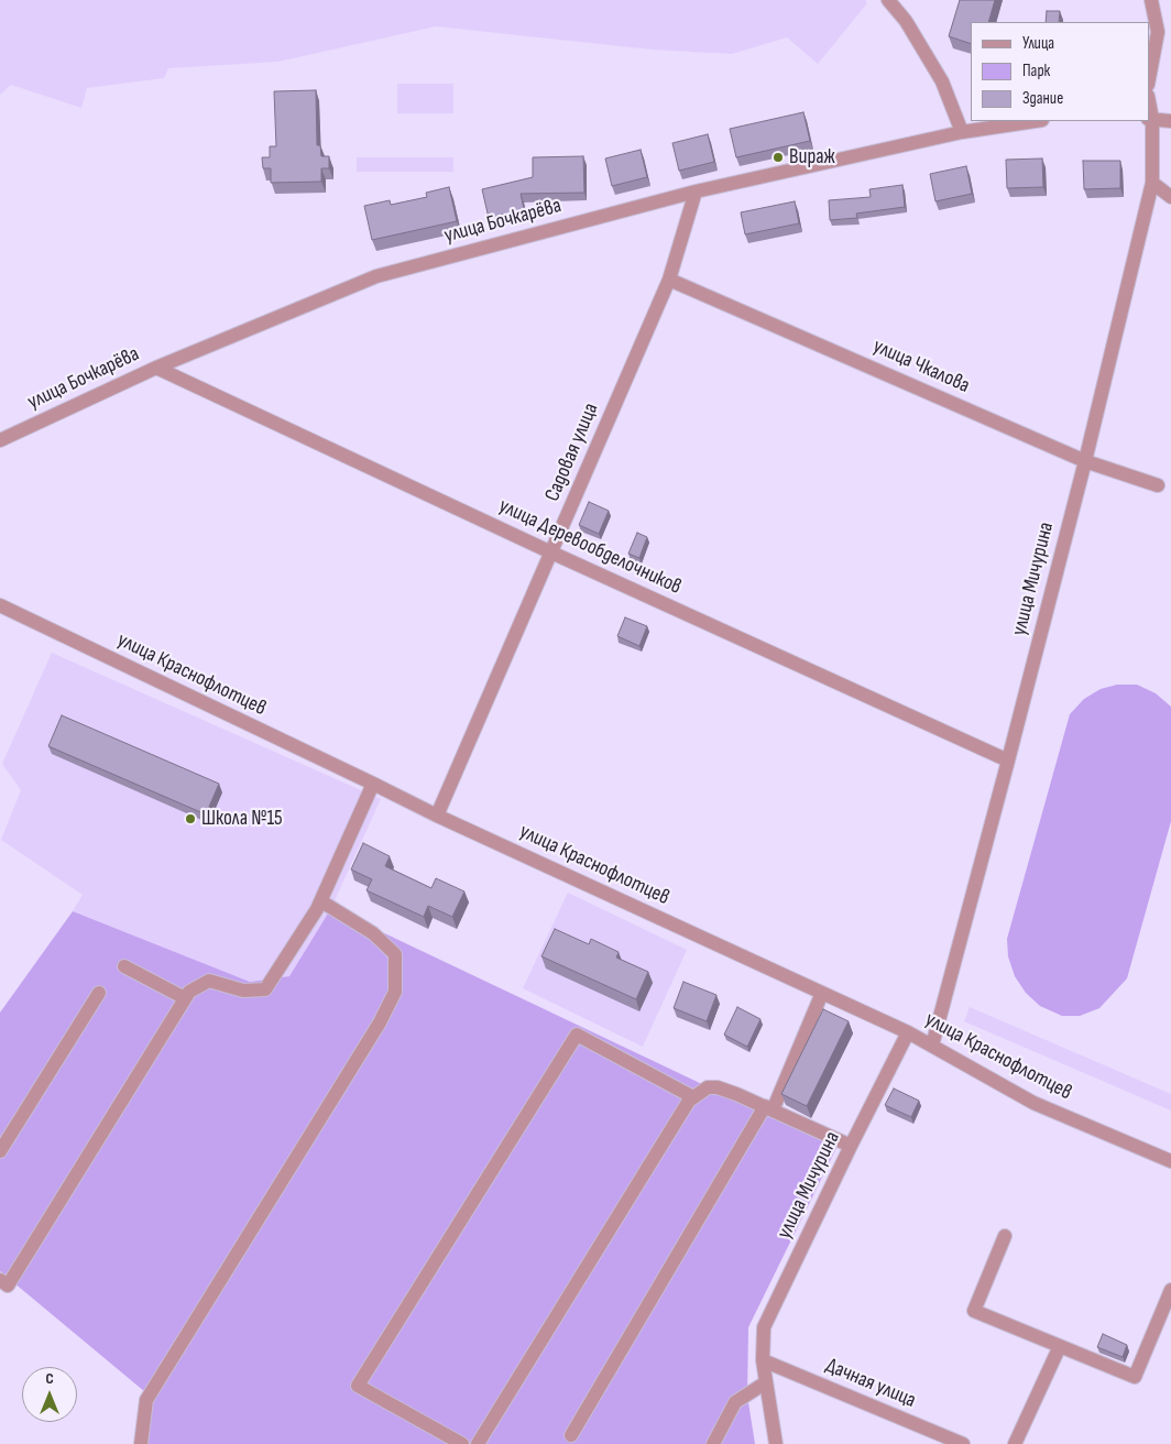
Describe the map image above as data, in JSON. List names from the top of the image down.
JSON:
{
  "streets": {
    "street": [
      "улица Бочкарёва",
      "улица Чкалова",
      "Садовая улица",
      "улица Деревообделочников",
      "улица Мичурина",
      "улица Краснофлотцев",
      "Дачная улица"
    ]
  },
  "crossings": [
    ["улица Бочкарёва", "Садовая улица"],
    ["улица Бочкарёва", "улица Деревообделочников"],
    ["улица Чкалова", "Садовая улица"],
    ["улица Чкалова", "улица Мичурина"],
    ["Садовая улица", "улица Деревообделочников"],
    ["Садовая улица", "улица Краснофлотцев"],
    ["улица Деревообделочников", "улица Мичурина"],
    ["улица Мичурина", "улица Краснофлотцев"],
    ["улица Мичурина", "Дачная улица"]
  ],
  "places": ["Вираж", "Школа №15"],
  "legend": ["Улица", "Парк", "Здание"],
  "north": "top"
}
